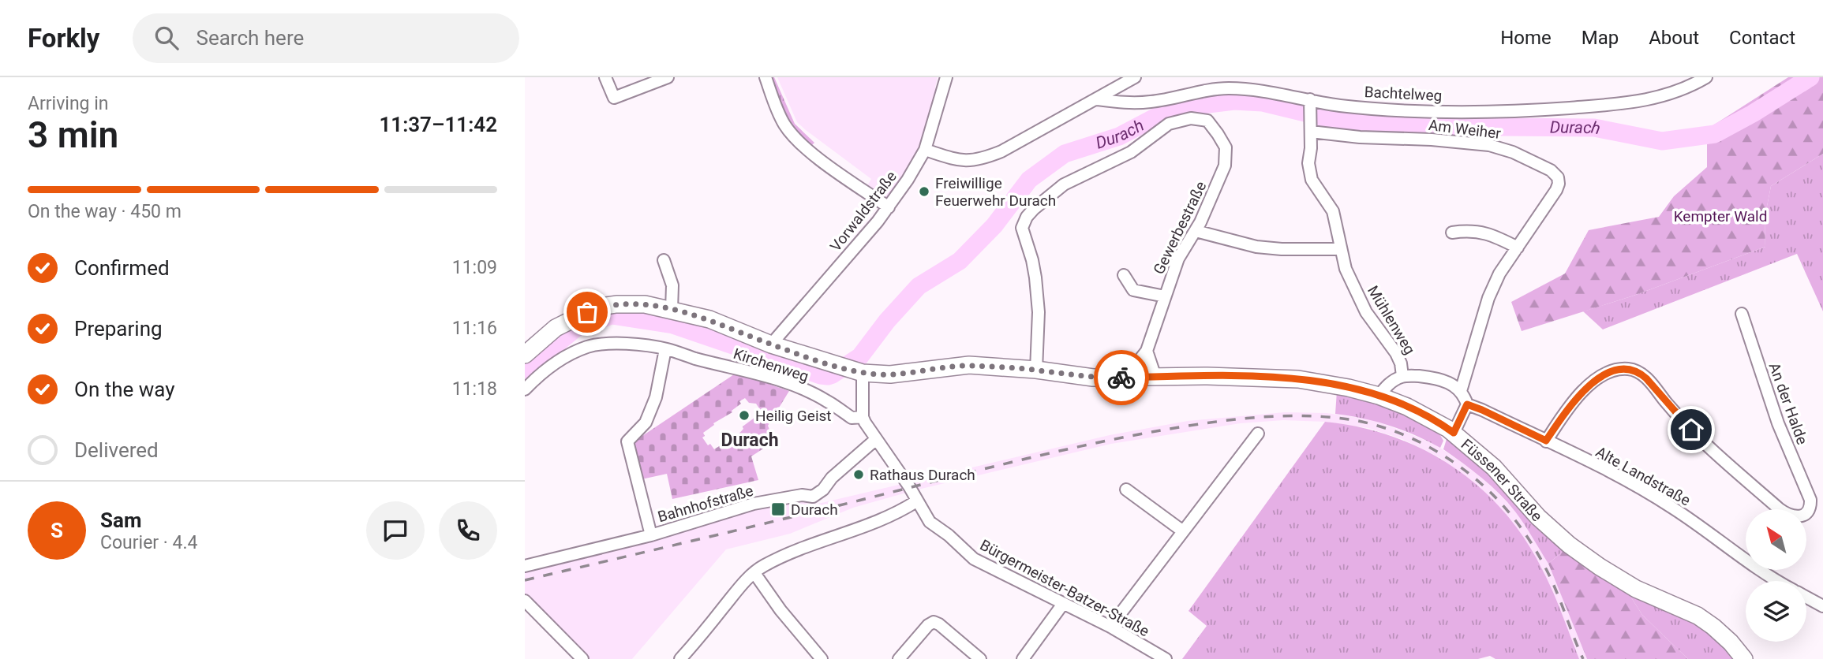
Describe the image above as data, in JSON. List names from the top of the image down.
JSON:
{
  "streets": {
    "main road": ["Füssener Straße"],
    "street": [
      "Bachtelweg",
      "Am Weiher",
      "Vorwaldstraße",
      "Gewerbestraße",
      "Mühlenweg",
      "Kirchenweg",
      "An der Halde",
      "Alte Landstraße",
      "Bahnhofstraße",
      "Bürgermeister-Batzer-Straße"
    ]
  },
  "crossings": [
    ["Bachtelweg", "Mühlenweg"],
    ["Am Weiher", "Mühlenweg"],
    ["Vorwaldstraße", "Füssener Straße"],
    ["Gewerbestraße", "Füssener Straße"],
    ["Kirchenweg", "Bürgermeister-Batzer-Straße"],
    ["An der Halde", "Alte Landstraße"],
    ["Füssener Straße", "Bürgermeister-Batzer-Straße"],
    ["Bahnhofstraße", "Bürgermeister-Batzer-Straße"]
  ],
  "districts": ["Durach"],
  "water": ["Durach"],
  "parks": ["Kempter Wald"],
  "places": {
    "other": ["Freiwillige Feuerwehr Durach", "Heilig Geist", "Rathaus Durach"],
    "transit": ["Durach"]
  },
  "north": "top left",
  "page": {
    "header": "Forkly",
    "search": "Search here",
    "nav": [
      "Home",
      "Map",
      "About",
      "Contact"
    ],
    "heading": ["3 min", "Arriving in", "11:37–11:42"],
    "panel": ["Sam", "Courier · 4.4"],
    "bar": "On the way · 450 m",
    "list": [
      ["Confirmed", "11:09"],
      ["Preparing", "11:16"],
      ["On the way", "11:18"],
      "Delivered"
    ],
    "round": "S"
  }
}
